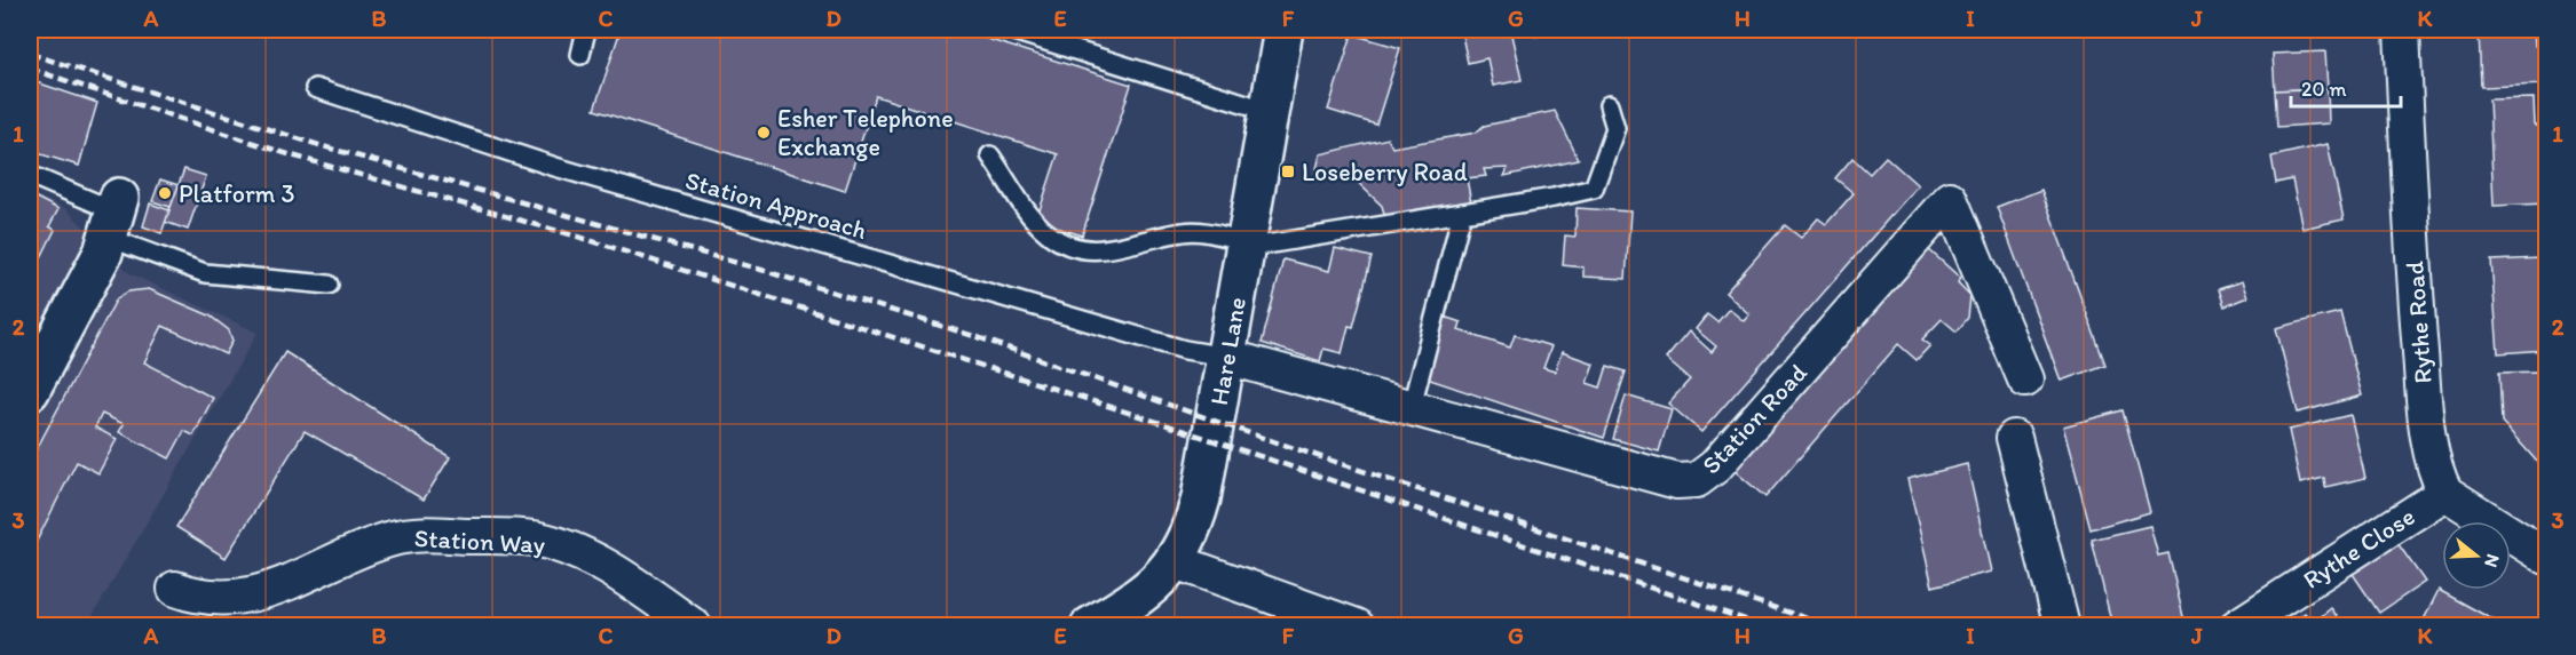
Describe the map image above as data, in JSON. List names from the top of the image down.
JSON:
{
  "streets": {
    "street": [
      "Rythe Road",
      "Hare Lane",
      "Station Road",
      "Station Way",
      "Rythe Close"
    ],
    "lane": ["Station Approach"]
  },
  "crossings": [
    ["Station Approach", "Hare Lane"],
    ["Station Approach", "Station Road"],
    ["Rythe Road", "Rythe Close"],
    ["Hare Lane", "Station Road"]
  ],
  "places": {
    "other": ["Esher Telephone Exchange", "Platform 3"],
    "transit": ["Loseberry Road"]
  },
  "scale_bar": "20 m",
  "north": "right",
  "grid": {
    "columns": [
      "A",
      "B",
      "C",
      "D",
      "E",
      "F",
      "G",
      "H",
      "I",
      "J",
      "K"
    ],
    "rows": ["1", "2", "3"]
  }
}
